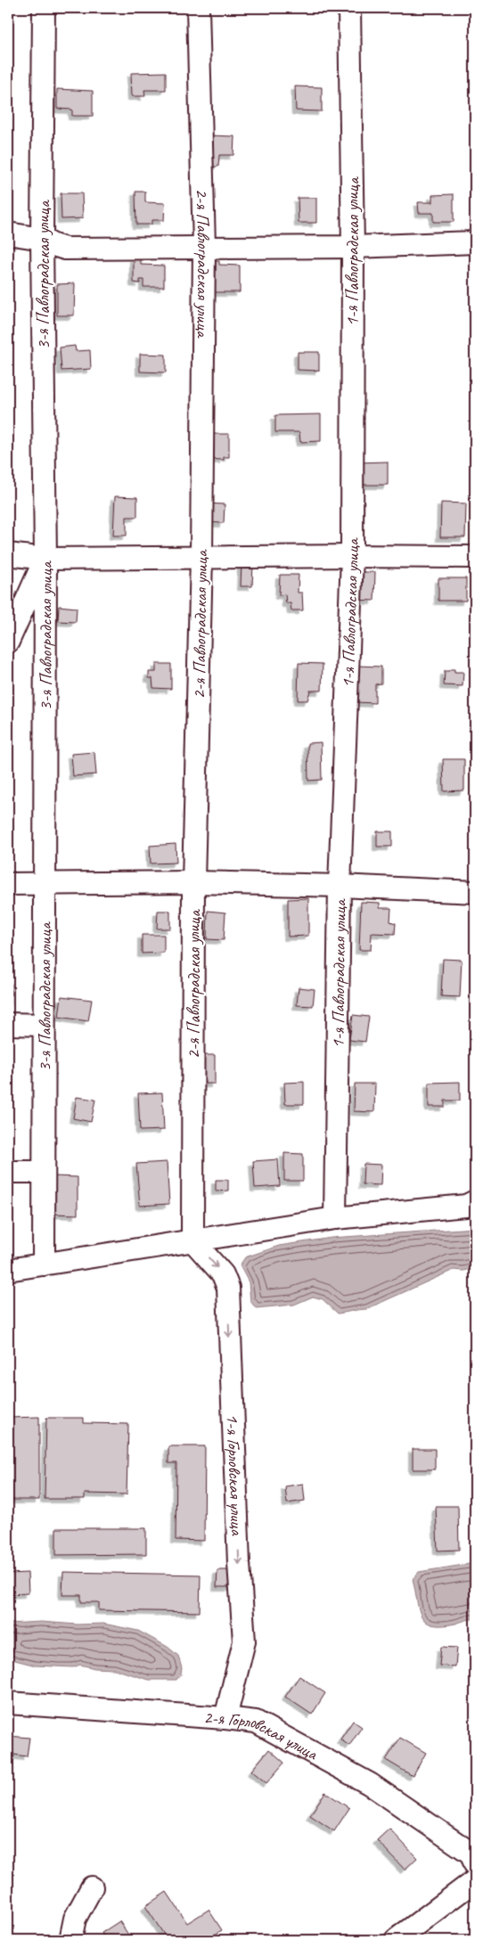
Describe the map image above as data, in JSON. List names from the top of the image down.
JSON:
{
  "streets": {
    "street": [
      "1-я Павлоградская улица",
      "2-я Павлоградская улица",
      "3-я Павлоградская улица",
      "1-я Горловская улица",
      "2-я Горловская улица"
    ]
  },
  "crossings": [
    ["2-я Павлоградская улица", "1-я Горловская улица"],
    ["1-я Горловская улица", "2-я Горловская улица"]
  ],
  "one_way": ["1-я Горловская улица"]
}
